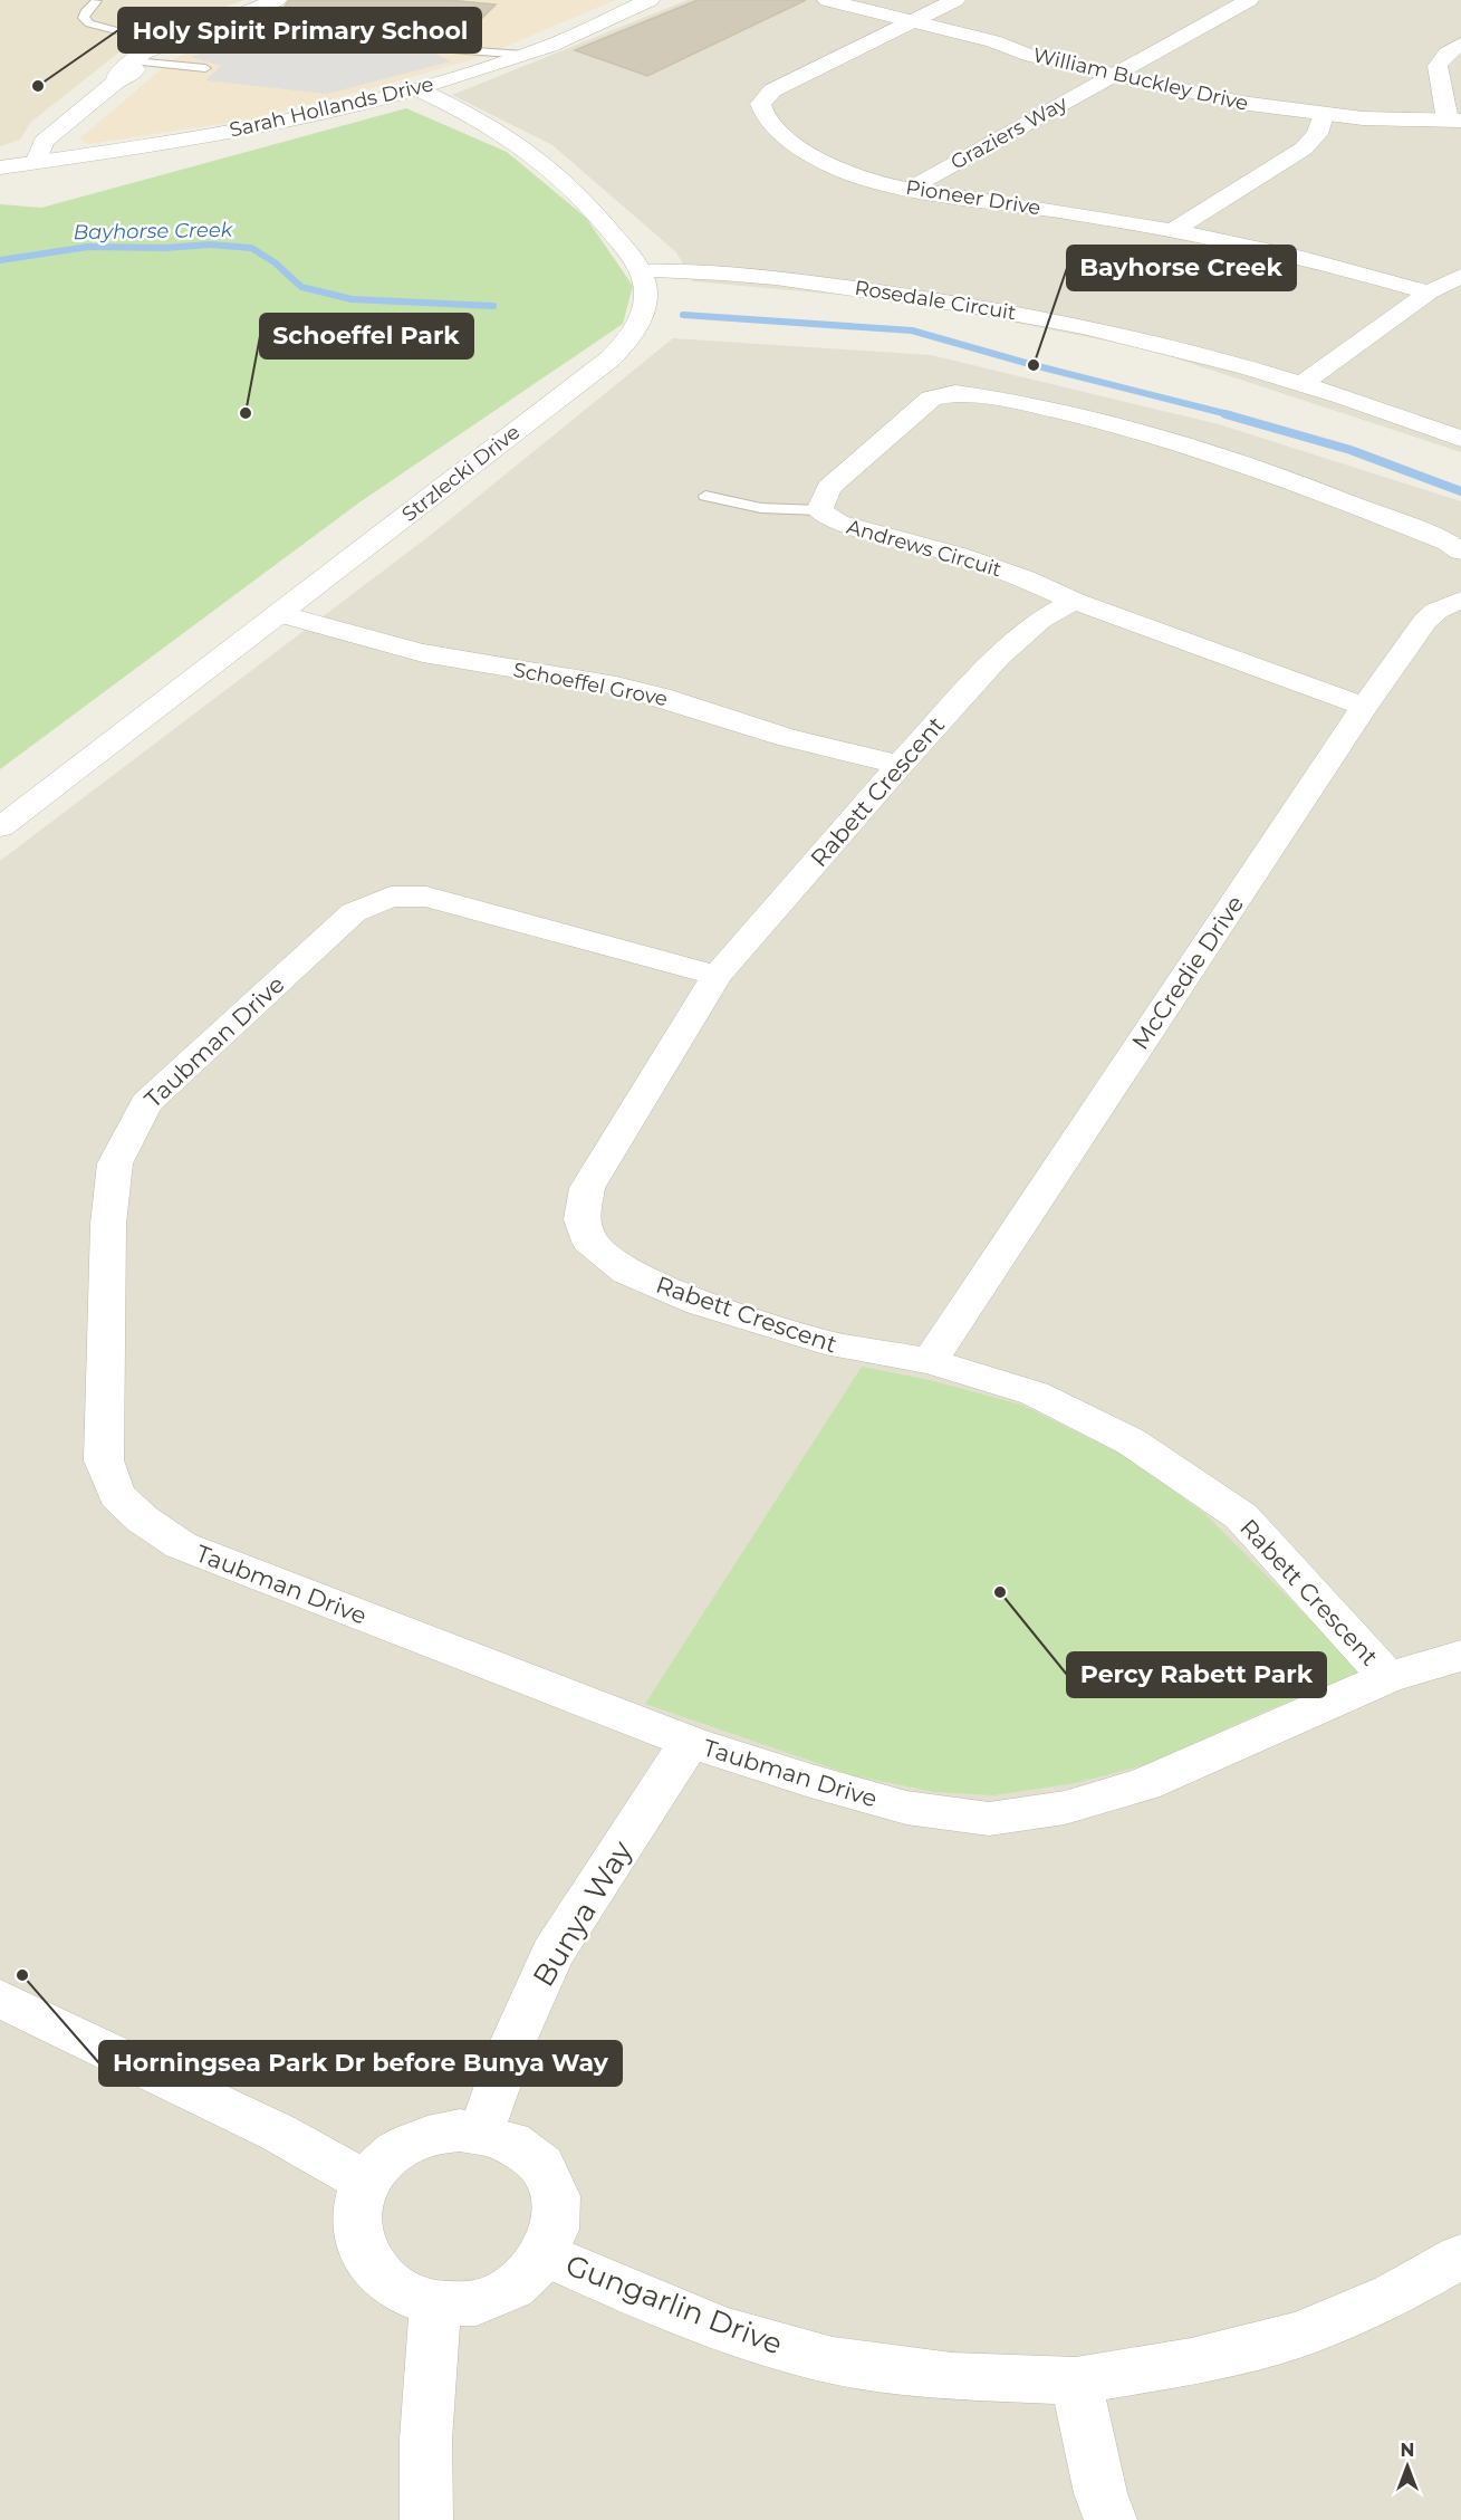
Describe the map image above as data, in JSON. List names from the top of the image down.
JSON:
{
  "streets": {
    "street": [
      "William Buckley Drive",
      "Sarah Hollands Drive",
      "Graziers Way",
      "Pioneer Drive",
      "Rosedale Circuit",
      "Strzlecki Drive",
      "Andrews Circuit",
      "Schoeffel Grove",
      "Rabett Crescent",
      "McCredie Drive",
      "Taubman Drive",
      "Bunya Way",
      "Gungarlin Drive"
    ]
  },
  "crossings": [
    ["William Buckley Drive", "Graziers Way"],
    ["William Buckley Drive", "Pioneer Drive"],
    ["Graziers Way", "Pioneer Drive"],
    ["Rosedale Circuit", "Strzlecki Drive"],
    ["Strzlecki Drive", "Schoeffel Grove"],
    ["Andrews Circuit", "Rabett Crescent"],
    ["Andrews Circuit", "McCredie Drive"],
    ["Schoeffel Grove", "Rabett Crescent"],
    ["Rabett Crescent", "McCredie Drive"],
    ["Rabett Crescent", "Taubman Drive"],
    ["Taubman Drive", "Bunya Way"],
    ["Bunya Way", "Gungarlin Drive"]
  ],
  "water": ["Bayhorse Creek"],
  "places": [
    "Holy Spirit Primary School",
    "Bayhorse Creek",
    "Schoeffel Park",
    "Percy Rabett Park",
    "Horningsea Park Dr before Bunya Way"
  ],
  "north": "top"
}
